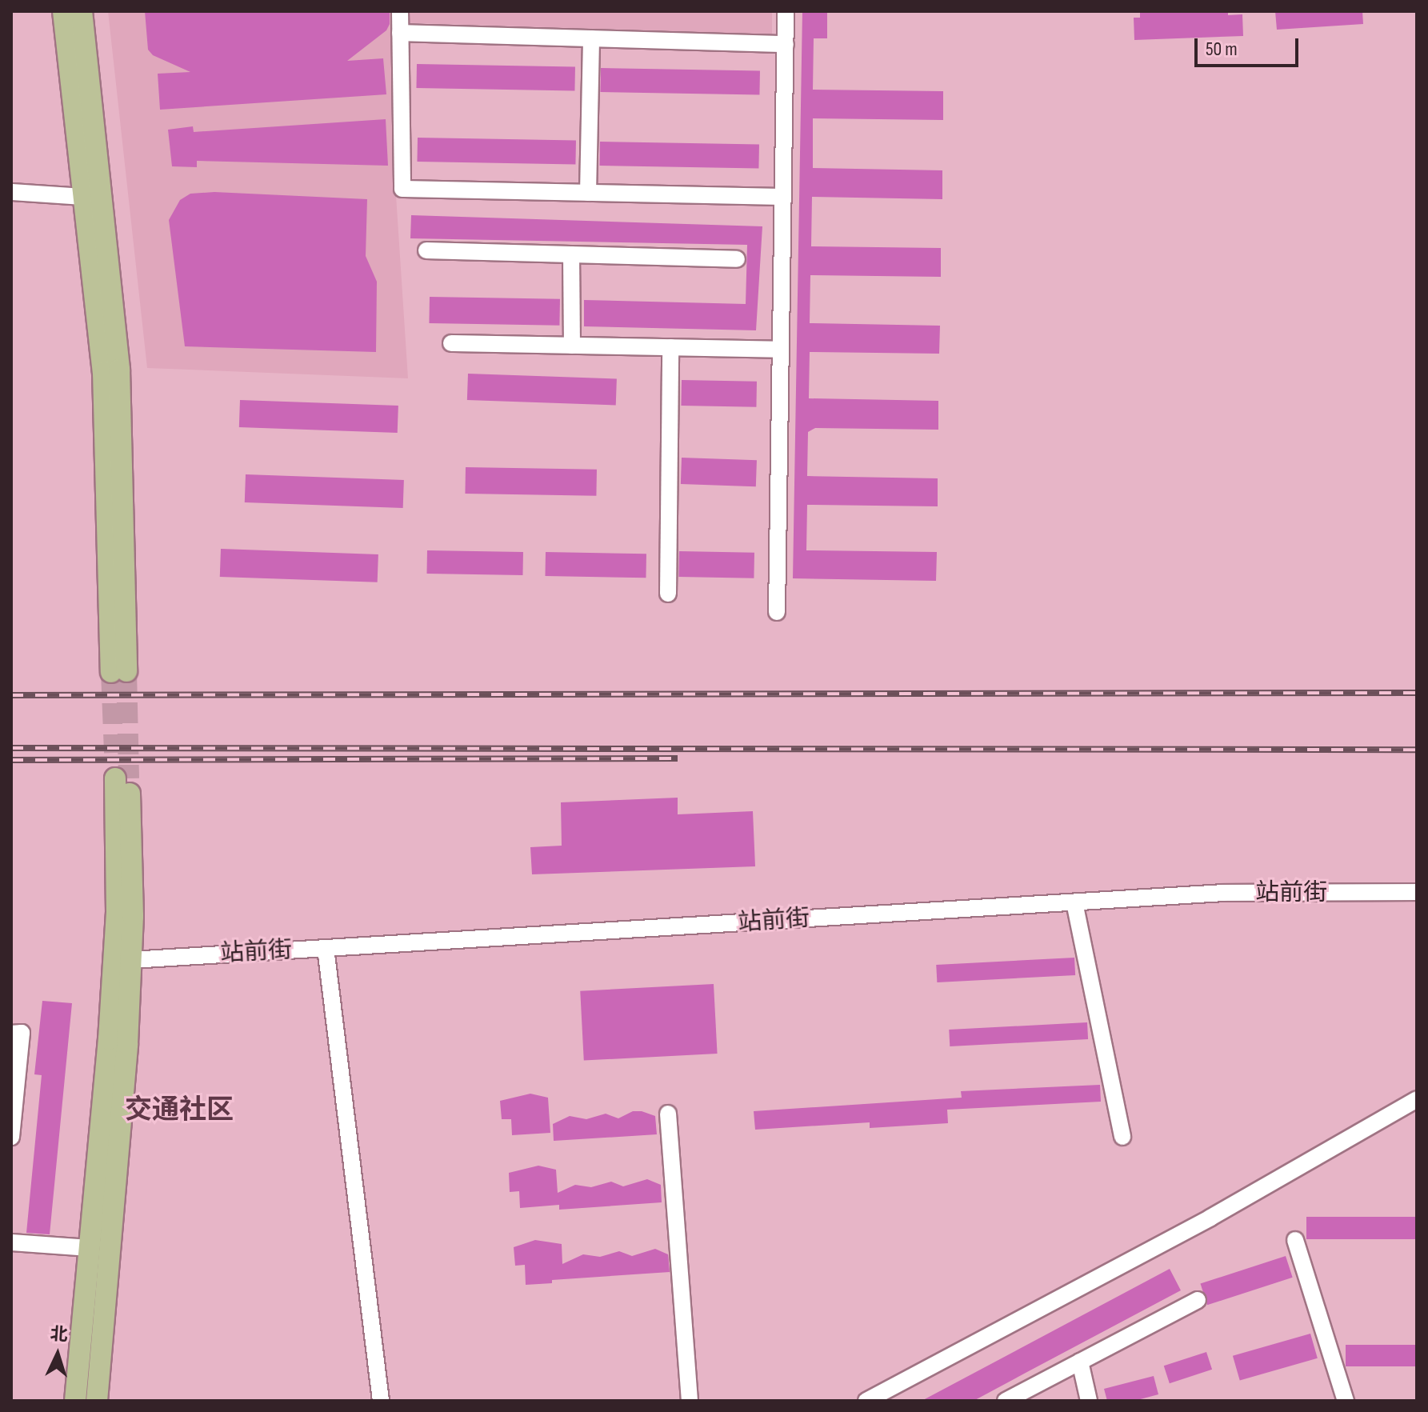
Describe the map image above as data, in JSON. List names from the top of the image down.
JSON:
{
  "streets": {
    "street": ["站前街"]
  },
  "districts": ["交通社区"],
  "scale_bar": "50 m",
  "north": "top"
}
